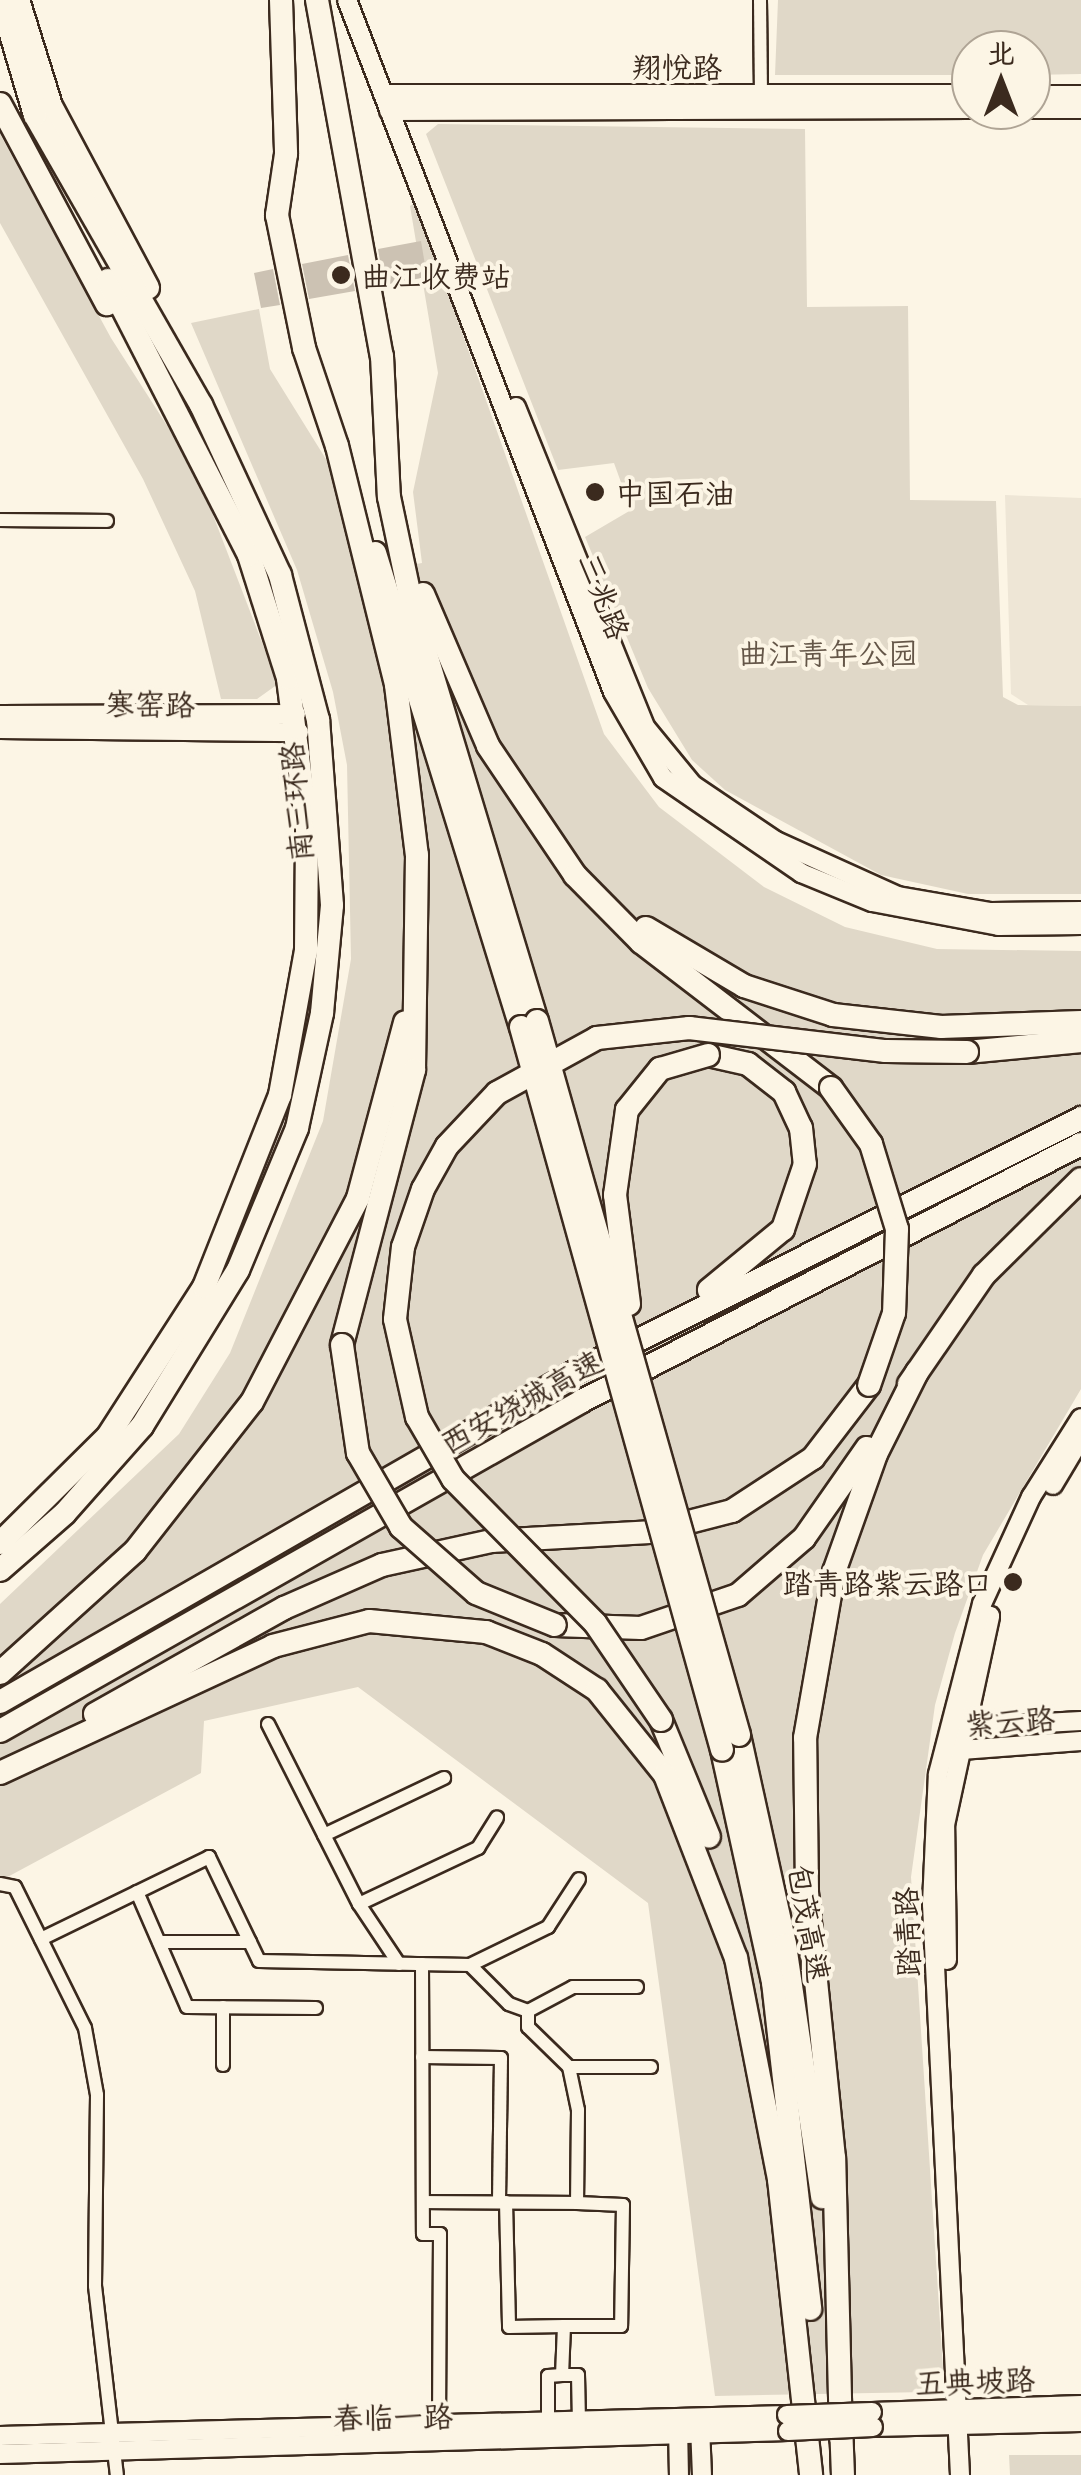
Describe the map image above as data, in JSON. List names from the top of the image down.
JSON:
{
  "streets": {
    "highway": ["南三环路", "西安绕城高速", "包茂高速"],
    "street": [
      "翔悦路",
      "三兆路",
      "寒窑路",
      "紫云路",
      "踏青路",
      "五典坡路",
      "春临一路"
    ]
  },
  "crossings": [
    ["翔悦路", "三兆路"],
    ["寒窑路", "南三环路"],
    ["紫云路", "踏青路"],
    ["踏青路", "五典坡路"],
    ["五典坡路", "春临一路"]
  ],
  "parks": ["曲江青年公园"],
  "places": ["曲江收费站", "中国石油", "踏青路紫云路口"],
  "north": "top"
}
